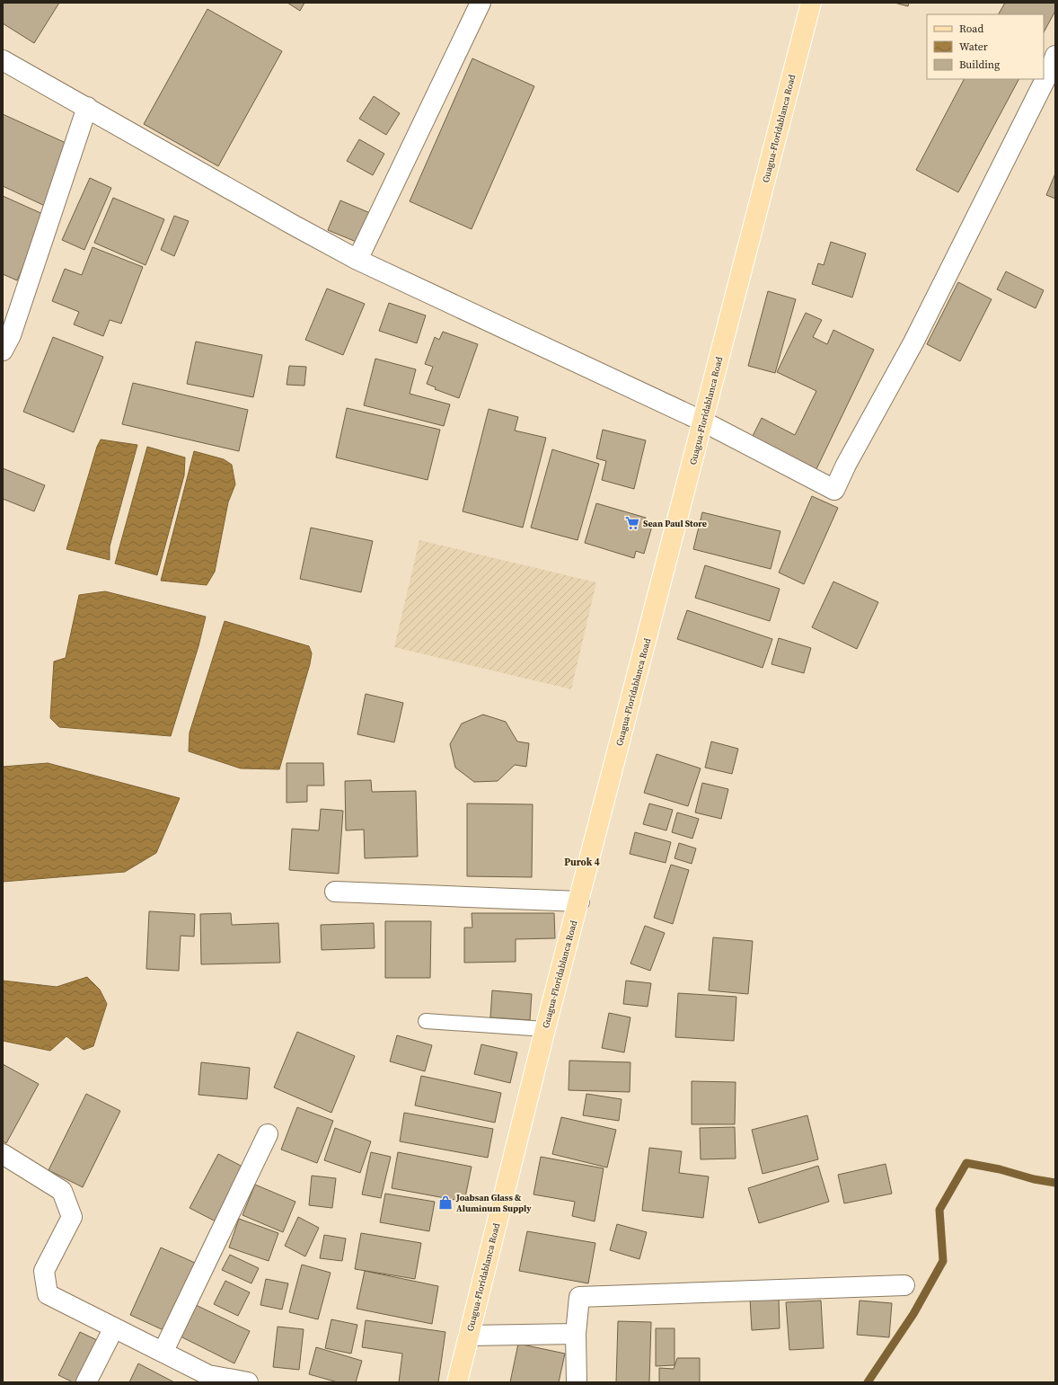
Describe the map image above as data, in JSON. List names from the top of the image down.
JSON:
{
  "streets": {
    "main road": ["Guagua-Floridablanca Road"]
  },
  "districts": ["Purok 4"],
  "places": {
    "supermarket": ["Sean Paul Store"],
    "shop": ["Joabsan Glass & Aluminum Supply"]
  },
  "legend": ["Road", "Water", "Building"]
}
